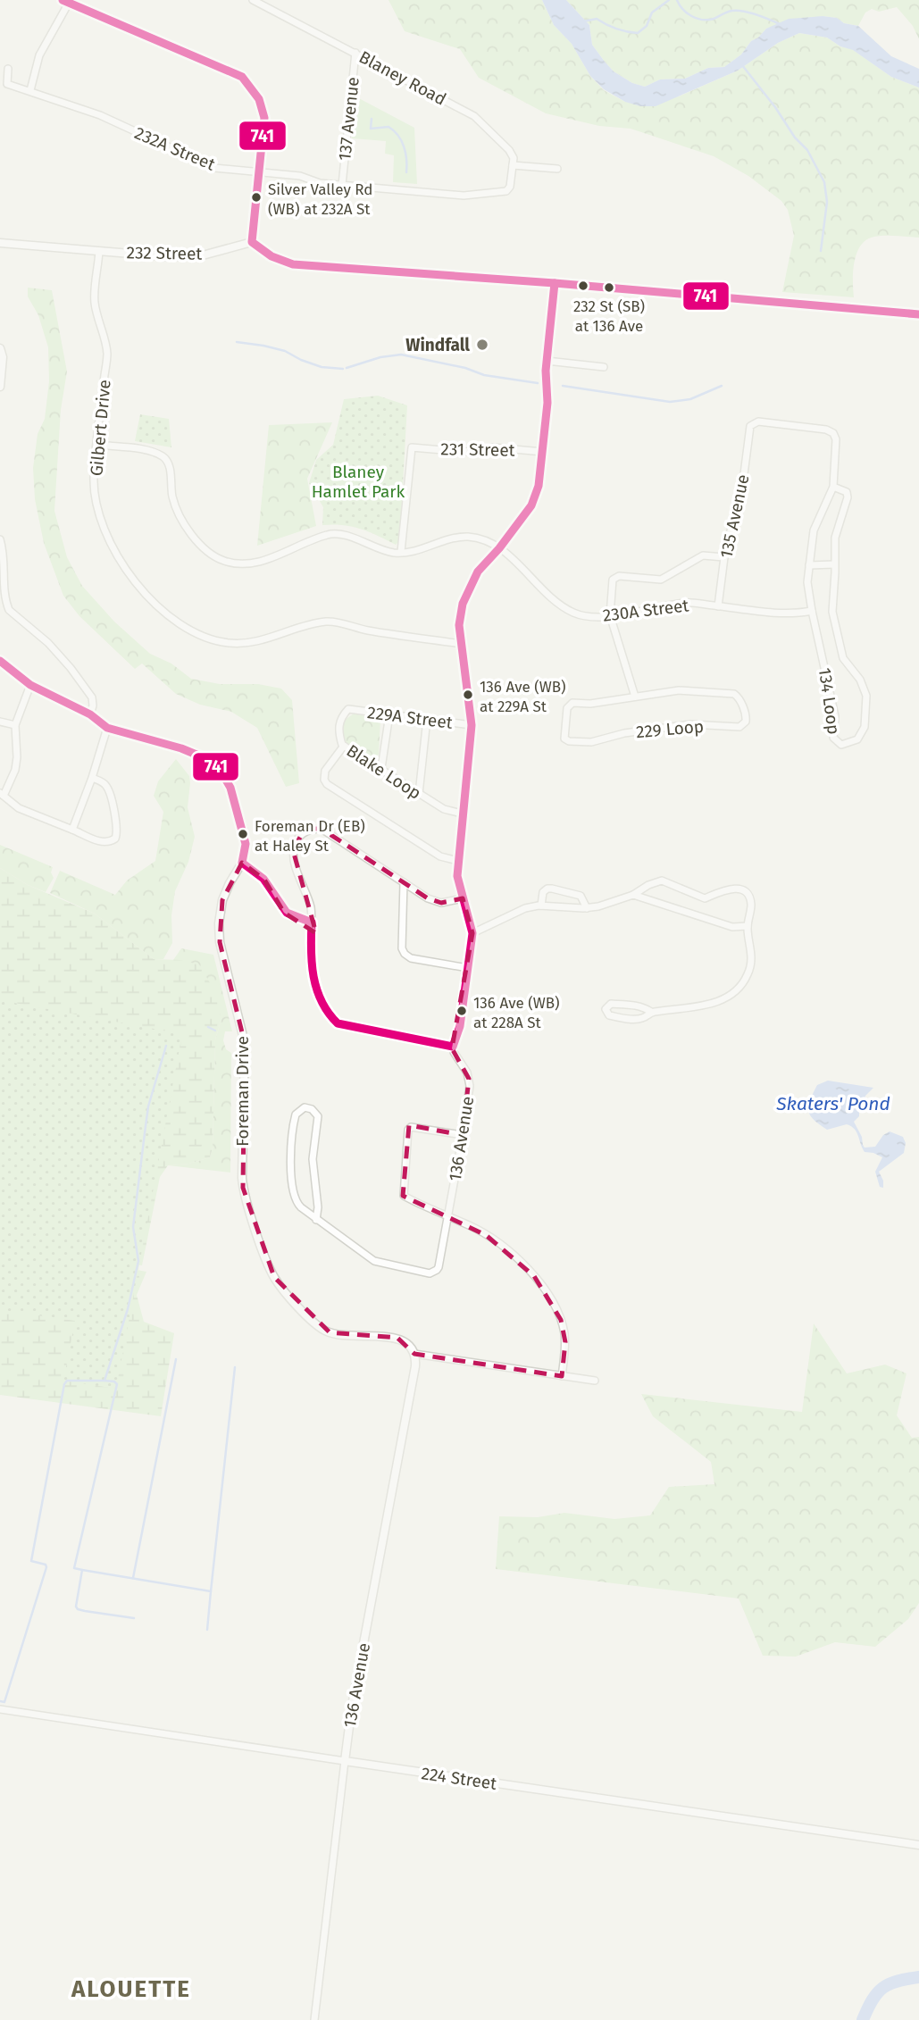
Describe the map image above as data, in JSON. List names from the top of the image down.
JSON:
{
  "streets": {
    "street": [
      "Blaney Road",
      "137 Avenue",
      "232A Street",
      "232 Street",
      "Gilbert Drive",
      "231 Street",
      "135 Avenue",
      "230A Street",
      "134 Loop",
      "229A Street",
      "229 Loop",
      "Blake Loop",
      "Foreman Drive",
      "136 Avenue",
      "224 Street"
    ]
  },
  "crossings": [
    ["Blaney Road", "137 Avenue"],
    ["Blaney Road", "232A Street"],
    ["137 Avenue", "232A Street"],
    ["232 Street", "Gilbert Drive"],
    ["Gilbert Drive", "230A Street"],
    ["231 Street", "230A Street"],
    ["135 Avenue", "230A Street"],
    ["135 Avenue", "134 Loop"],
    ["230A Street", "134 Loop"],
    ["229A Street", "Blake Loop"],
    ["Foreman Drive", "136 Avenue"],
    ["136 Avenue", "224 Street"]
  ],
  "districts": ["ALOUETTE"],
  "water": ["Skaters' Pond"],
  "parks": ["Blaney Hamlet Park"],
  "places": [
    "Silver Valley Rd (WB) at 232A St",
    "232 St (SB) at 136 Ave",
    "Windfall",
    "136 Ave (WB) at 229A St",
    "Foreman Dr (EB) at Haley St",
    "136 Ave (WB) at 228A St"
  ],
  "lines": ["transit line 741"]
}
